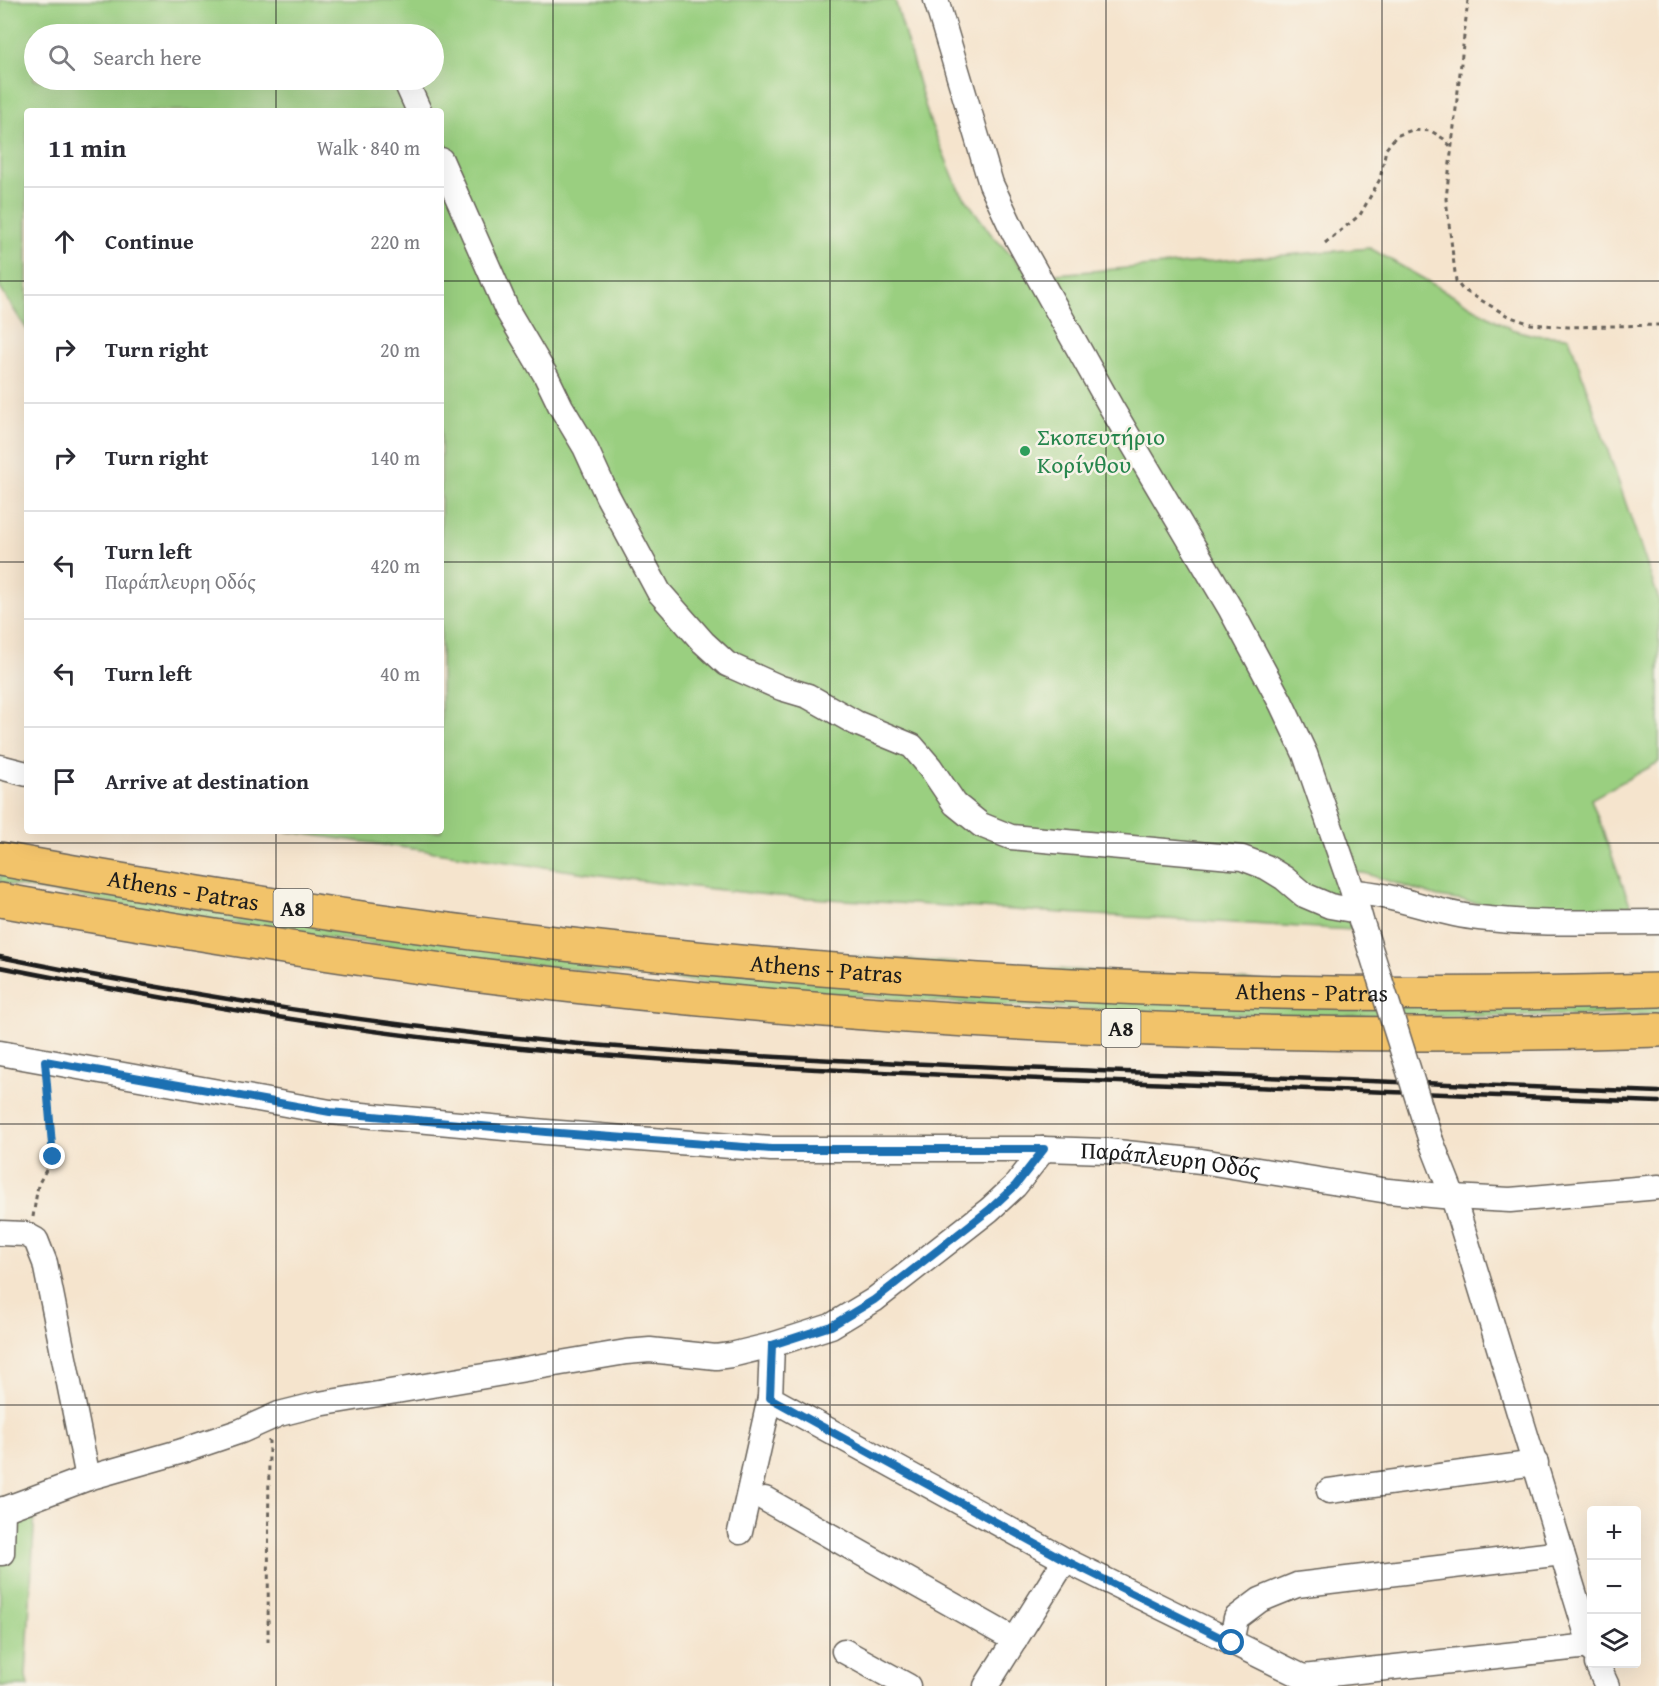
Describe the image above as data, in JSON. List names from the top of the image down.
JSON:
{
  "streets": {
    "highway": ["Athens - Patras", "Α8"],
    "street": ["Παράπλευρη Οδός"]
  },
  "places": ["Σκοπευτήριο Κορίνθου"],
  "page": {
    "search": "Search here",
    "heading": ["11 min", "Walk · 840 m"],
    "list": [
      ["Continue", "220 m"],
      ["Turn right", "20 m"],
      ["Turn right", "140 m"],
      ["Turn left", "Παράπλευρη Οδός", "420 m"],
      ["Turn left", "40 m"],
      "Arrive at destination"
    ],
    "map_buttons": ["+", "−"]
  }
}
